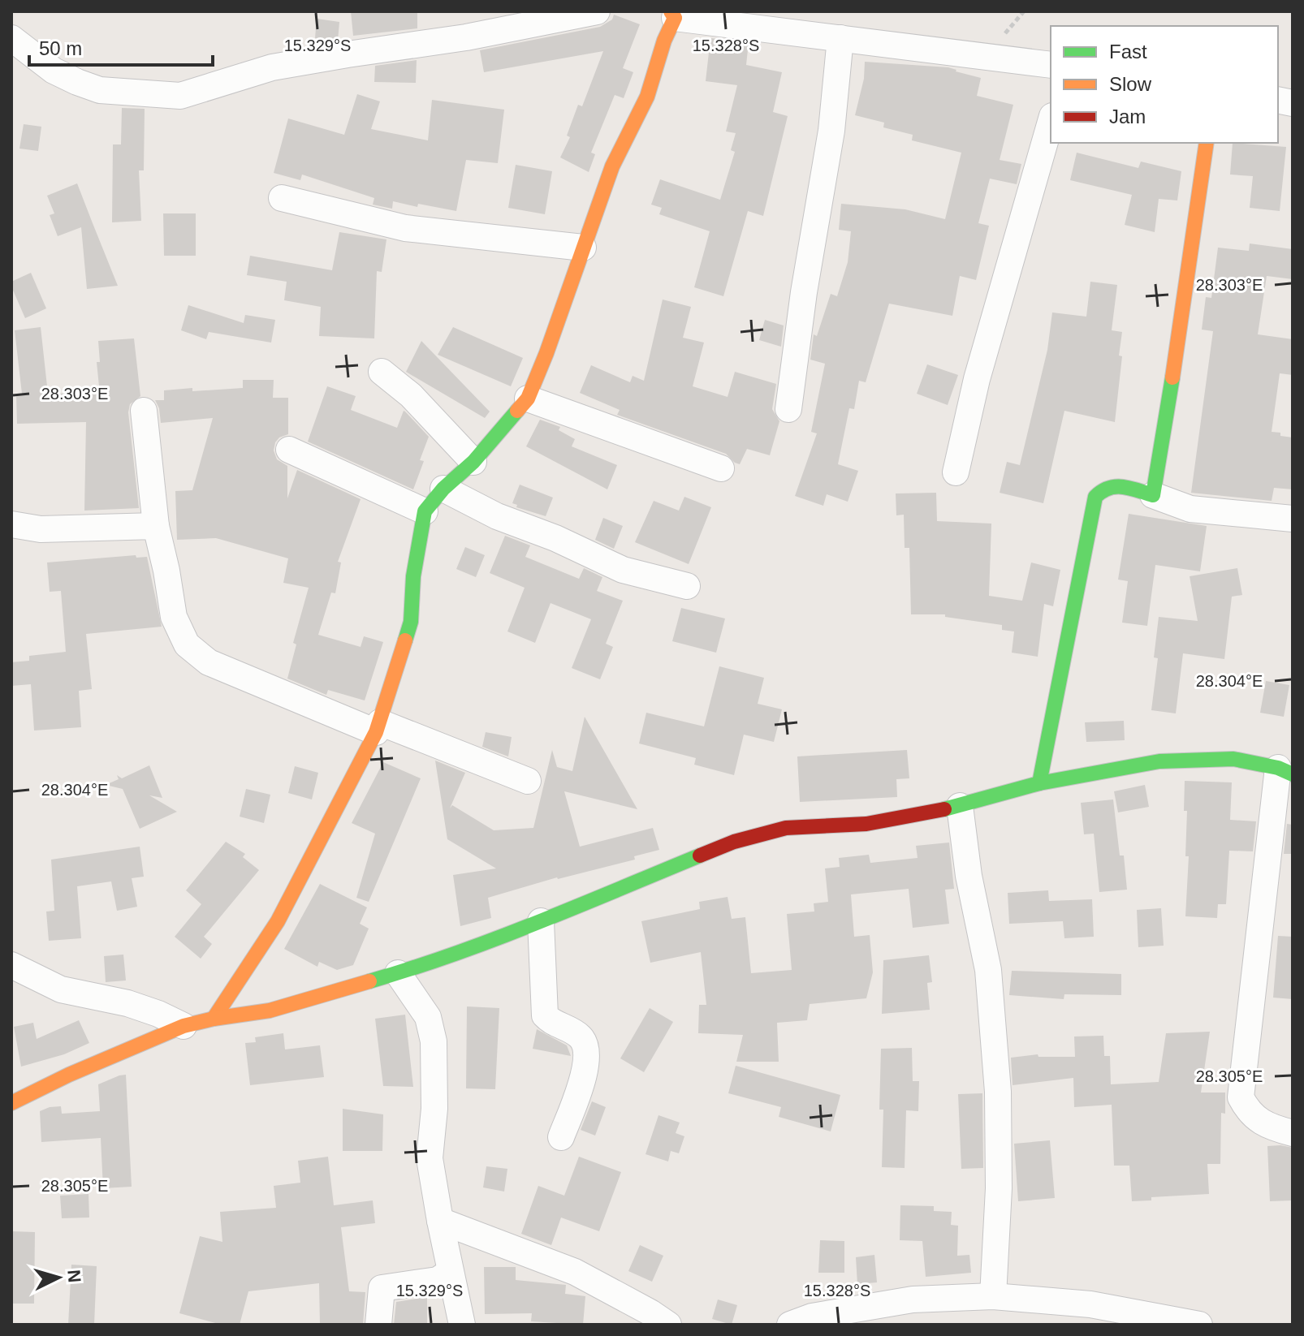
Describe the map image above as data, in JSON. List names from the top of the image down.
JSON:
{
  "legend": ["Fast", "Slow", "Jam"],
  "scale_bar": "50 m",
  "north": "right",
  "coordinates": [
    "15.329°S",
    "15.328°S",
    "28.303°E",
    "28.304°E",
    "28.305°E"
  ]
}
